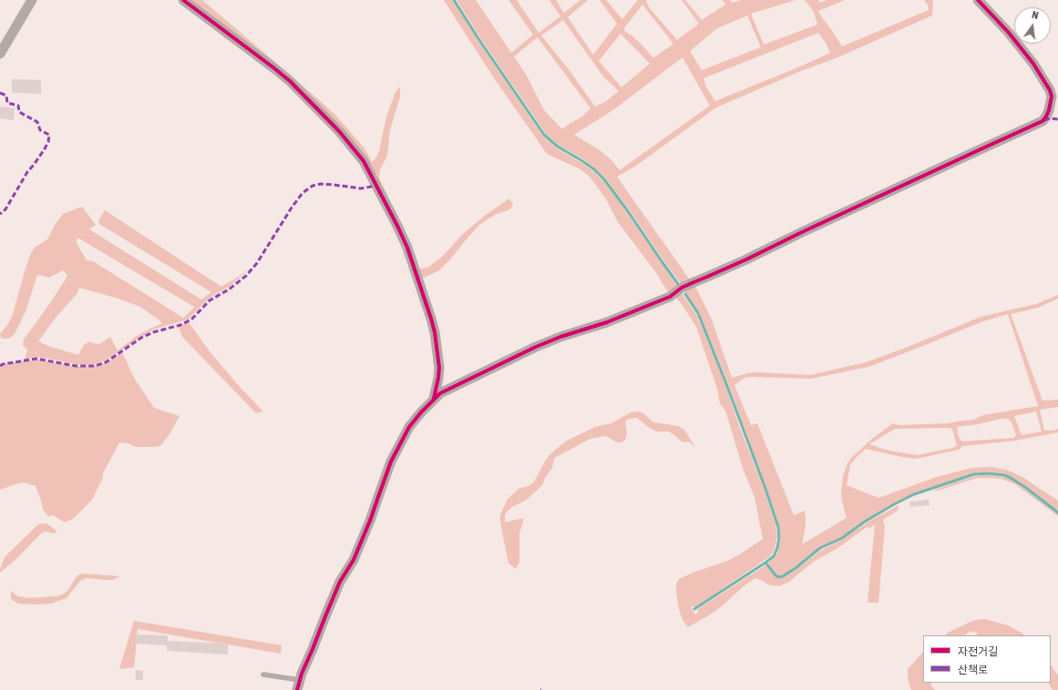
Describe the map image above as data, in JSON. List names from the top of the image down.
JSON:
{
  "legend": ["자전거길", "산책로"],
  "north": "top"
}
